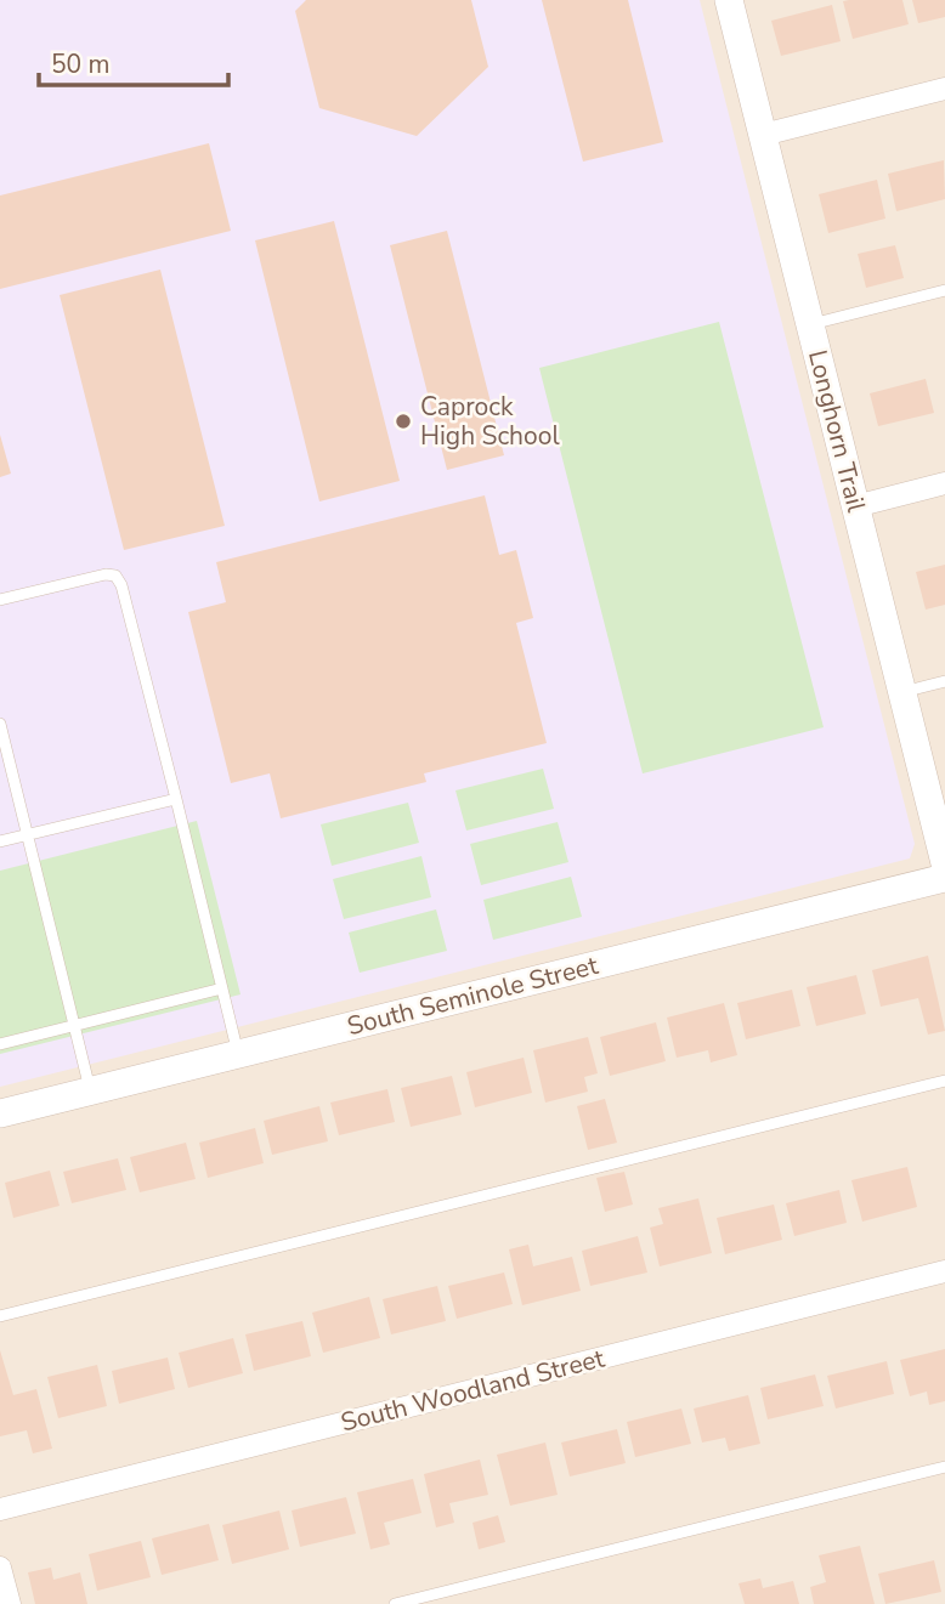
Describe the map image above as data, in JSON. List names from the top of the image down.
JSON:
{
  "streets": {
    "street": ["Longhorn Trail", "South Seminole Street", "South Woodland Street"]
  },
  "places": ["Caprock High School"],
  "scale_bar": "50 m"
}
